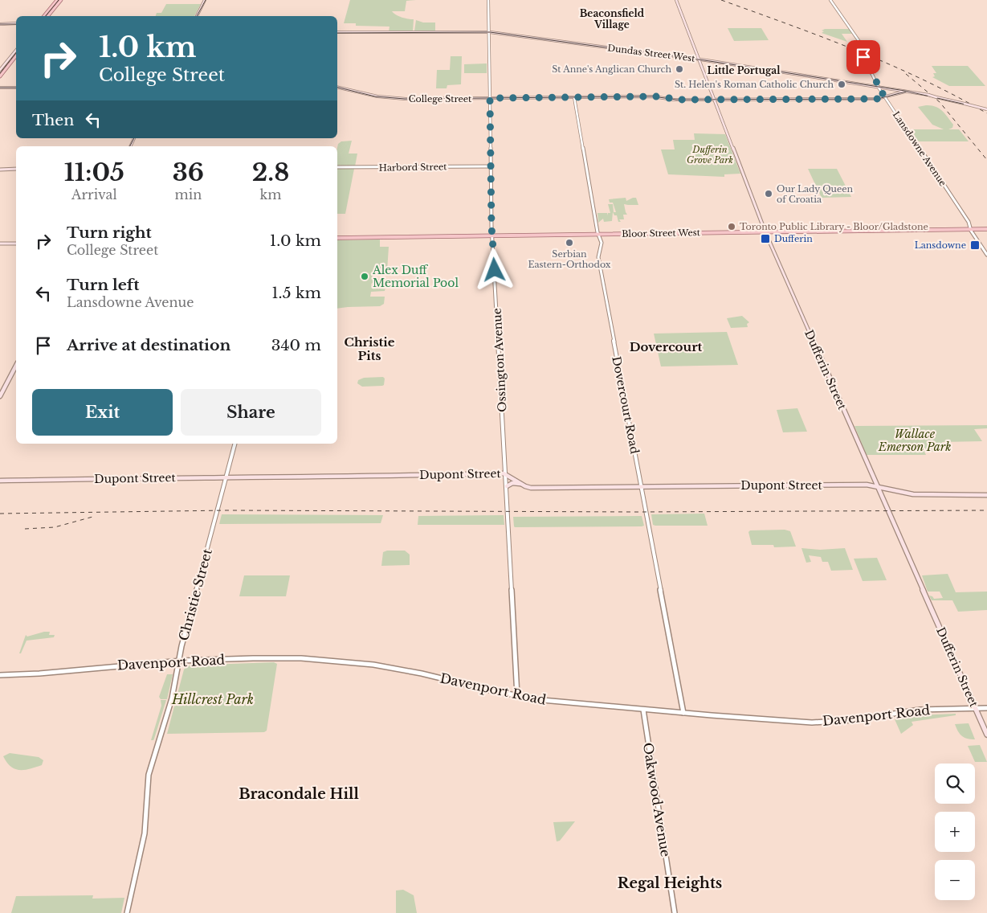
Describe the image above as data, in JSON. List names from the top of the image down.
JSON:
{
  "streets": {
    "main road": [
      "Dundas Street West",
      "College Street",
      "Bloor Street West",
      "Dufferin Street",
      "Dupont Street"
    ],
    "street": [
      "Lansdowne Avenue",
      "Harbord Street",
      "Ossington Avenue",
      "Dovercourt Road",
      "Christie Street",
      "Davenport Road",
      "Oakwood Avenue"
    ]
  },
  "crossings": [
    ["Dundas Street West", "College Street"],
    ["Dundas Street West", "Lansdowne Avenue"],
    ["Dundas Street West", "Ossington Avenue"],
    ["Dundas Street West", "Dufferin Street"],
    ["College Street", "Lansdowne Avenue"],
    ["College Street", "Ossington Avenue"],
    ["College Street", "Dufferin Street"],
    ["College Street", "Dovercourt Road"],
    ["Lansdowne Avenue", "Bloor Street West"],
    ["Harbord Street", "Ossington Avenue"],
    ["Bloor Street West", "Ossington Avenue"],
    ["Bloor Street West", "Dufferin Street"],
    ["Bloor Street West", "Dovercourt Road"],
    ["Ossington Avenue", "Dupont Street"],
    ["Ossington Avenue", "Davenport Road"],
    ["Dufferin Street", "Dupont Street"],
    ["Dufferin Street", "Davenport Road"],
    ["Dovercourt Road", "Dupont Street"],
    ["Dovercourt Road", "Davenport Road"],
    ["Dupont Street", "Christie Street"],
    ["Christie Street", "Davenport Road"],
    ["Davenport Road", "Oakwood Avenue"]
  ],
  "districts": [
    "Beaconsfield Village",
    "Little Portugal",
    "Christie Pits",
    "Dovercourt",
    "Bracondale Hill",
    "Regal Heights"
  ],
  "parks": ["Dufferin Grove Park", "Wallace Emerson Park", "Hillcrest Park"],
  "places": {
    "other": [
      "St Anne's Anglican Church",
      "St. Helen's Roman Catholic Church",
      "Our Lady Queen of Croatia",
      "Toronto Public Library - Bloor/Gladstone",
      "Serbian Eastern-Orthodox",
      "Alex Duff Memorial Pool"
    ],
    "transit": ["Dufferin", "Lansdowne"]
  },
  "page": {
    "turn": ["1.0 km", "College Street"],
    "then": "Then",
    "eta": [
      "11:05",
      "Arrival",
      "36",
      "min",
      "2.8",
      "km"
    ],
    "list": [
      {
        "name": "Turn right",
        "note": "College Street",
        "value": "1.0 km"
      },
      {
        "name": "Turn left",
        "note": "Lansdowne Avenue",
        "value": "1.5 km"
      },
      {
        "name": "Arrive at destination",
        "value": "340 m"
      }
    ],
    "buttons": ["Exit", "Share"],
    "map_buttons": ["+", "−"]
  }
}
